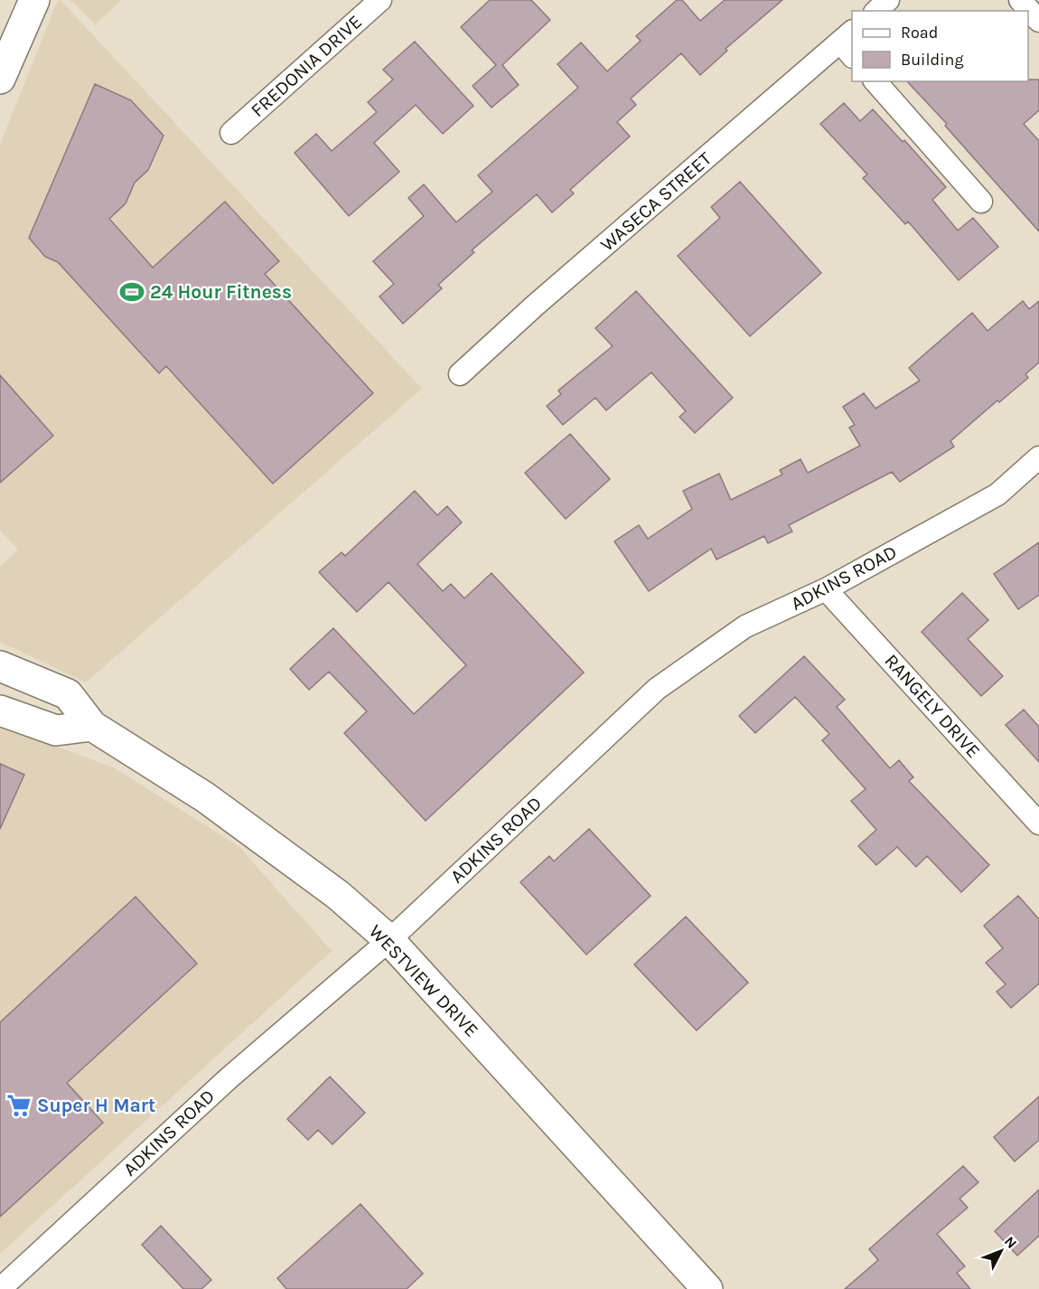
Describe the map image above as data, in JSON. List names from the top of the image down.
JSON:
{
  "streets": {
    "main road": ["WESTVIEW DRIVE"],
    "street": [
      "FREDONIA DRIVE",
      "WASECA STREET",
      "ADKINS ROAD",
      "RANGELY DRIVE"
    ]
  },
  "crossings": [
    ["ADKINS ROAD", "RANGELY DRIVE"],
    ["ADKINS ROAD", "WESTVIEW DRIVE"]
  ],
  "places": {
    "sports": ["24 Hour Fitness"],
    "supermarket": ["Super H Mart"]
  },
  "legend": ["Road", "Building"],
  "north": "top right"
}
